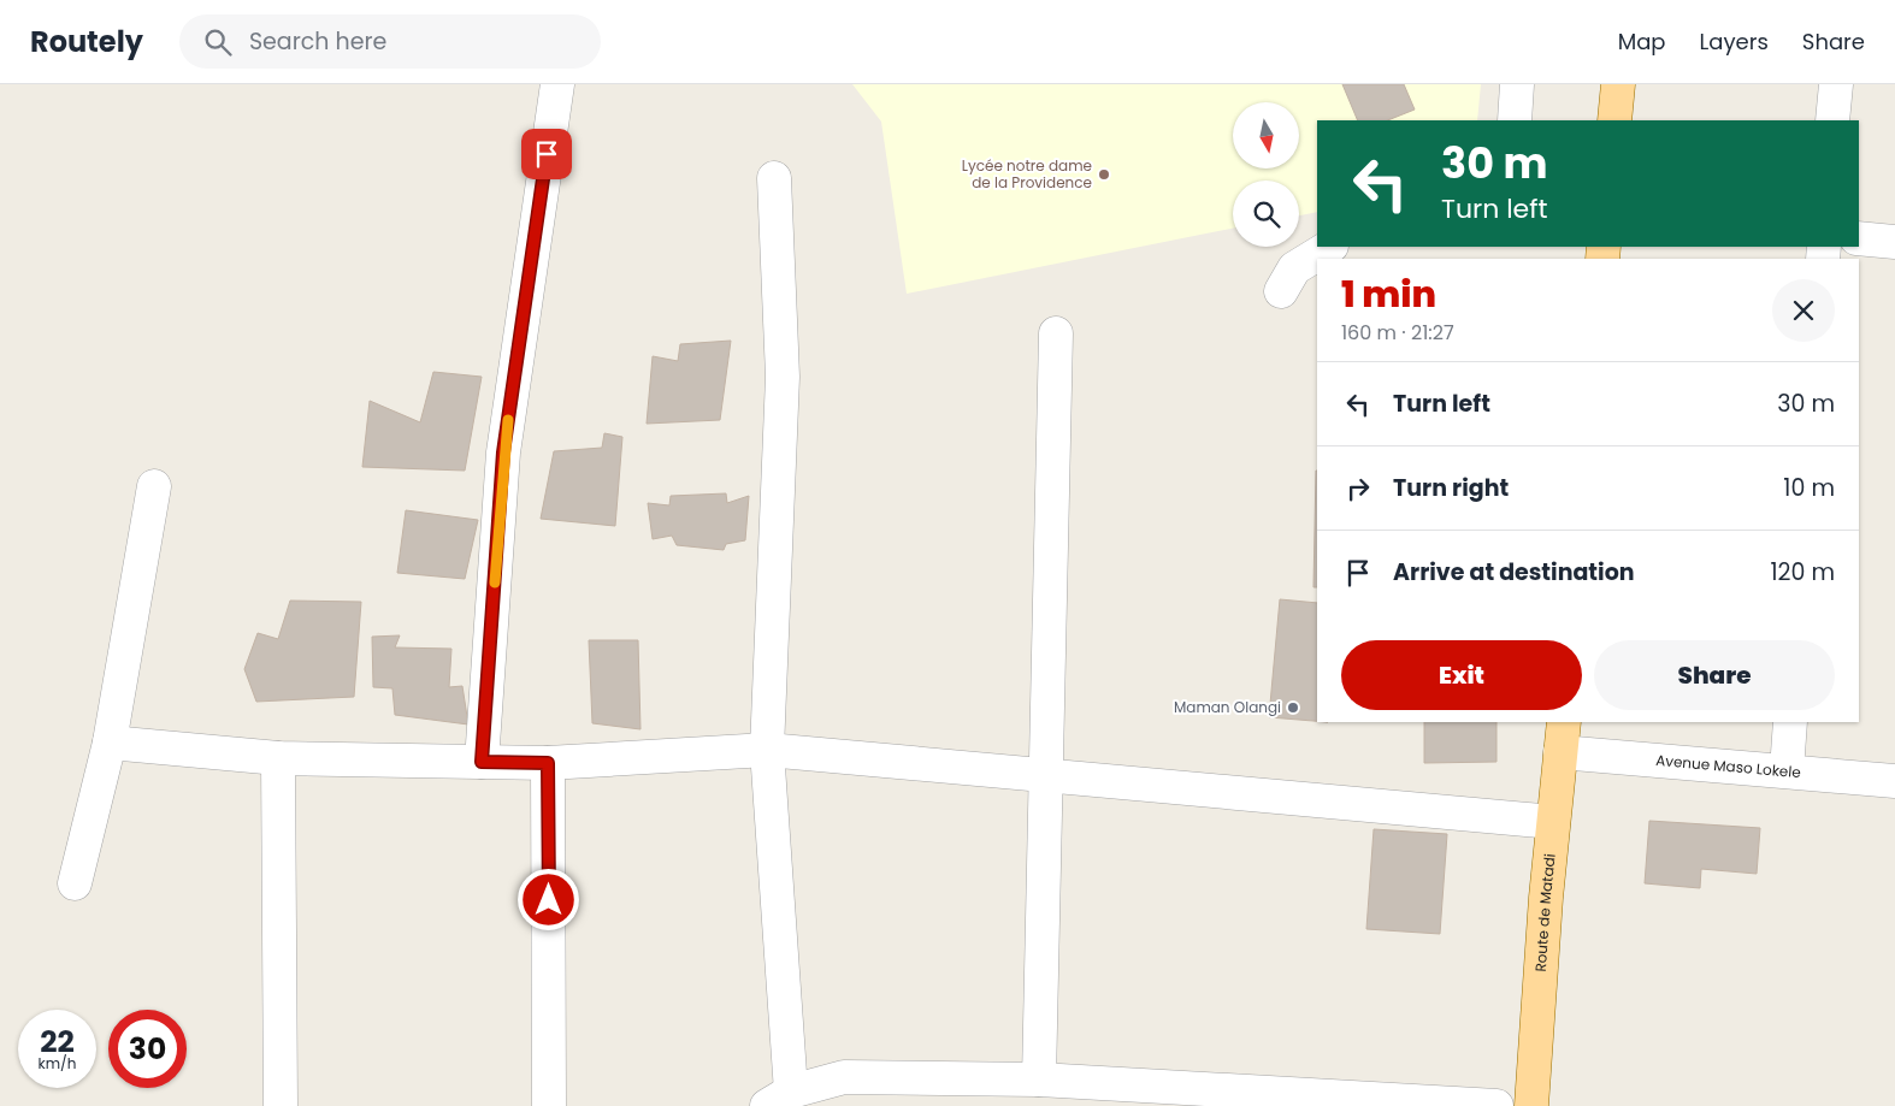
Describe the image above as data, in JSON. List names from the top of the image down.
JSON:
{
  "streets": {
    "main road": ["Route de Matadi"],
    "street": ["Avenue Maso Lokele"]
  },
  "crossings": [
    ["Avenue Maso Lokele", "Route de Matadi"]
  ],
  "places": ["Lycée notre dame de la Providence", "Maman Olangi"],
  "north": "bottom",
  "page": {
    "header": "Routely",
    "search": "Search here",
    "nav": ["Map", "Layers", "Share"],
    "turn": ["30 m", "Turn left"],
    "heading": ["1 min", "160 m · 21:27"],
    "list": [
      {
        "name": "Turn left",
        "value": "30 m"
      },
      {
        "name": "Turn right",
        "value": "10 m"
      },
      {
        "name": "Arrive at destination",
        "value": "120 m"
      }
    ],
    "buttons": ["Exit", "Share"],
    "speed": "22 km/h",
    "limit": "30"
  }
}
